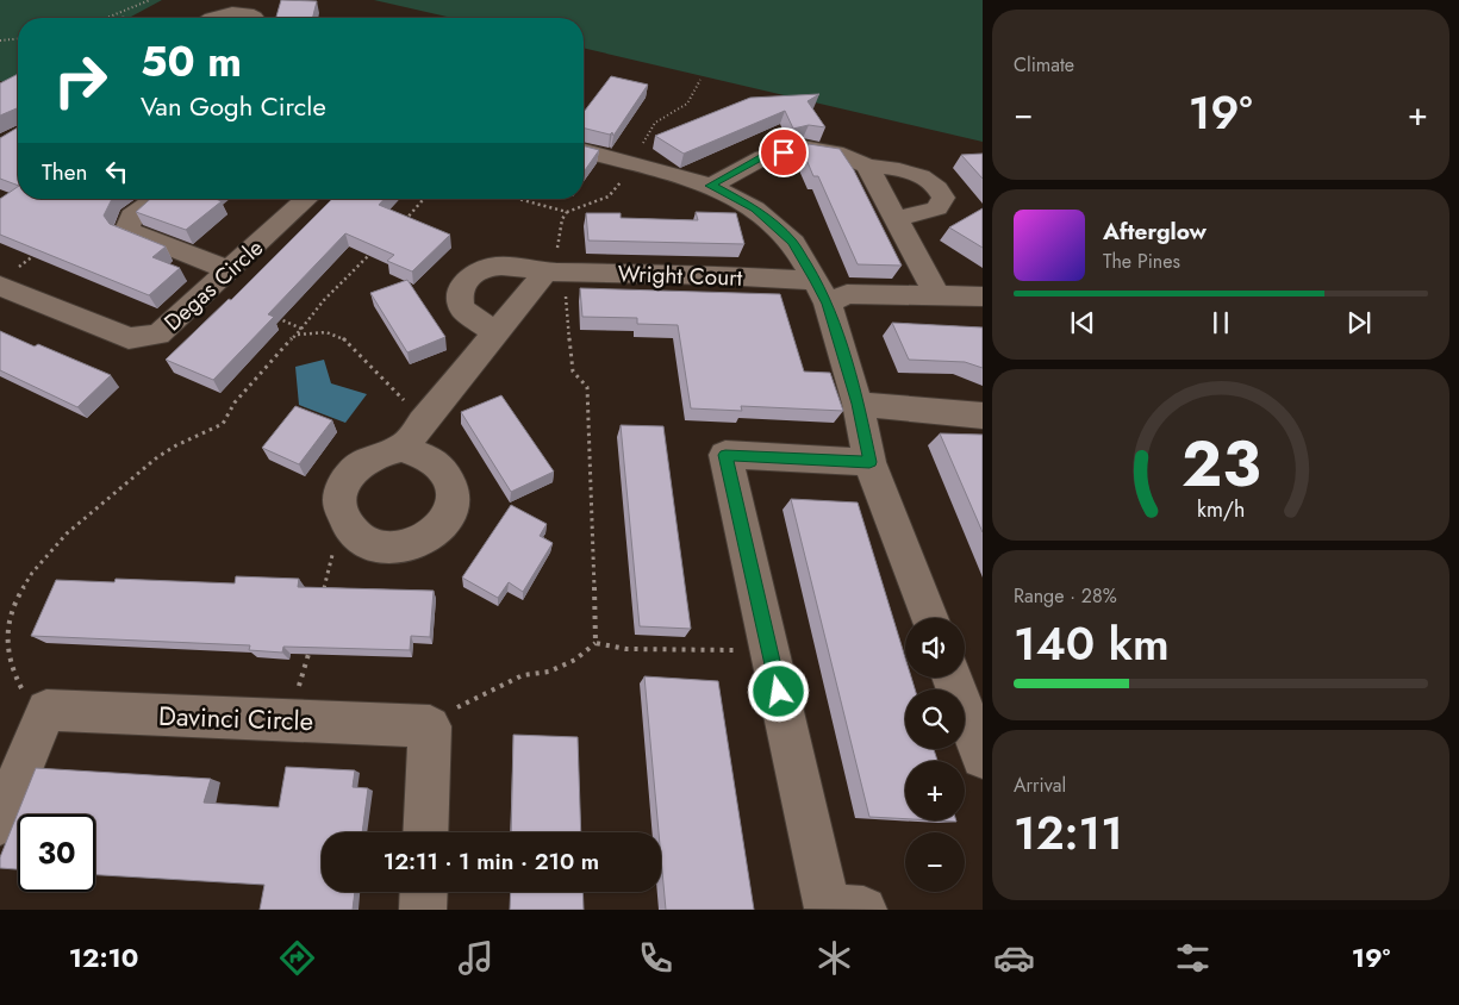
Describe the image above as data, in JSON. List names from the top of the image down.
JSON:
{
  "streets": {
    "street": ["Wright Court", "Degas Circle", "Davinci Circle"]
  },
  "page": {
    "tile": [
      "Climate",
      ["Range · 28%", "140 km"],
      ["Arrival", "12:11"]
    ],
    "turn": ["50 m", "Van Gogh Circle"],
    "heat": ["−", "19°", "+"],
    "then": "Then",
    "song": ["Afterglow", "The Pines"],
    "map_buttons": ["+", "−"],
    "limit": "30",
    "trip": "12:11 · 1 min · 210 m",
    "tabs": ["12:10", "19°"],
    "gauge": ["23", "km/h"]
  }
}
